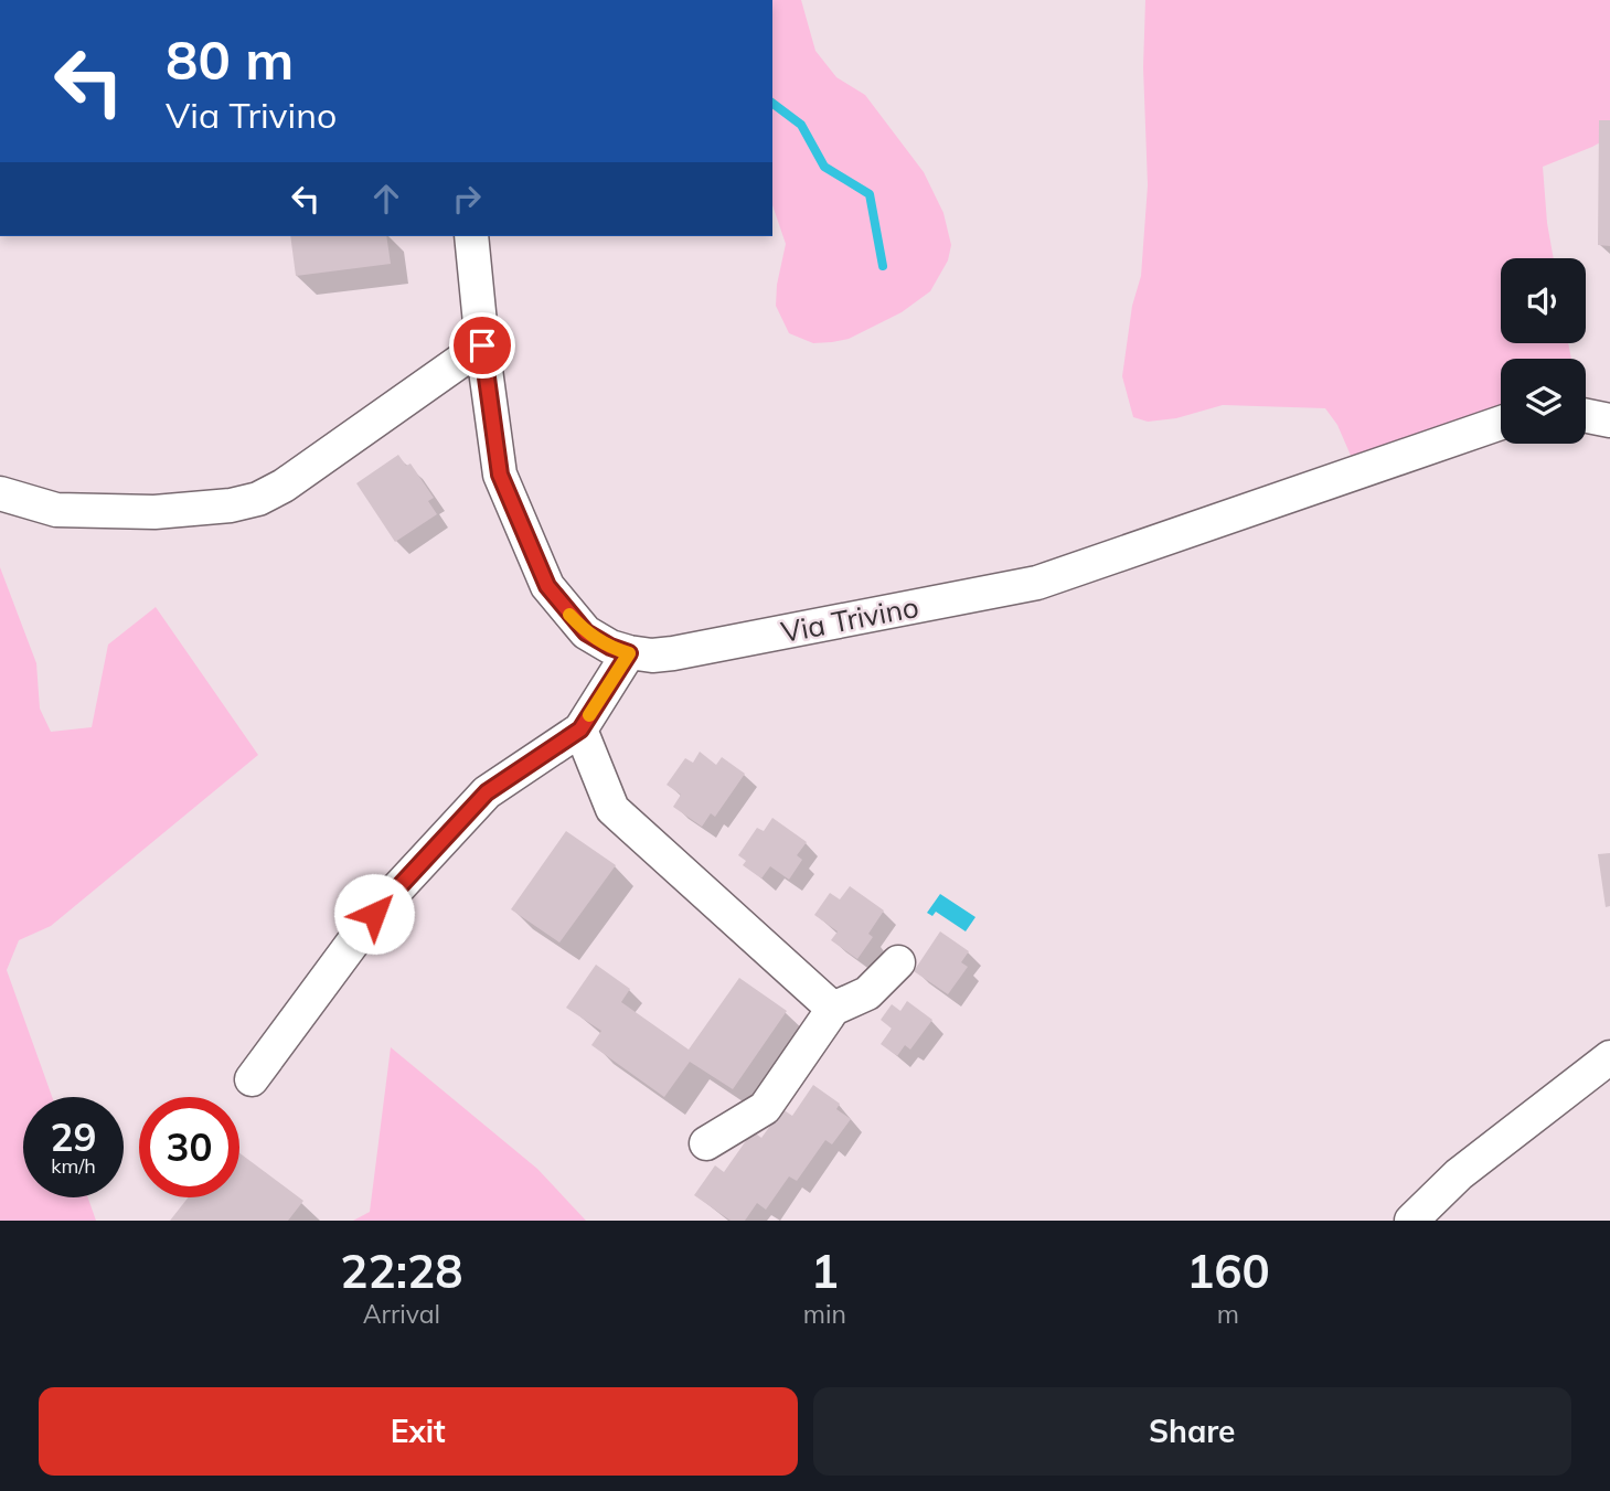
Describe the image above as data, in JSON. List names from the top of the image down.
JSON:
{
  "streets": {
    "street": ["Via Trivino"]
  },
  "page": {
    "turn": ["80 m", "Via Trivino"],
    "speed": "29 km/h",
    "limit": "30",
    "eta": [
      "22:28",
      "Arrival",
      "1",
      "min",
      "160",
      "m"
    ],
    "buttons": ["Exit", "Share"]
  }
}
